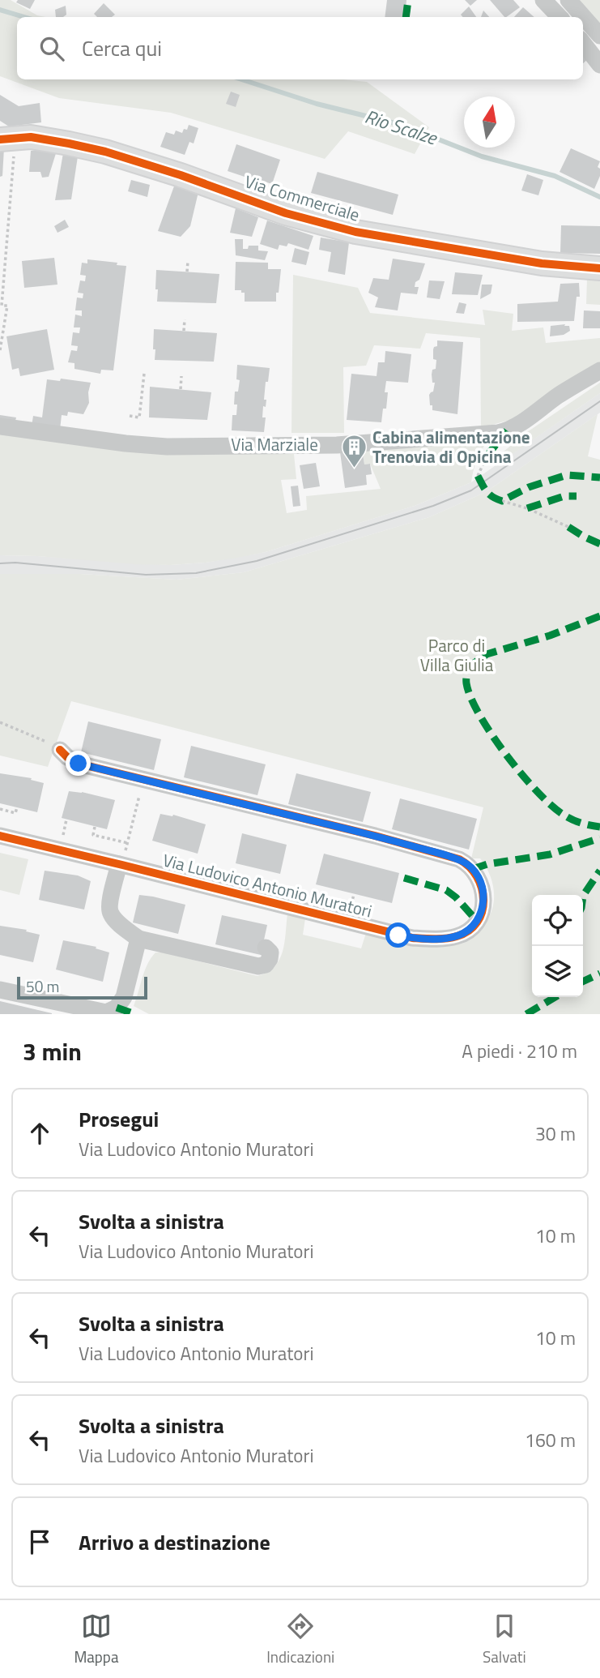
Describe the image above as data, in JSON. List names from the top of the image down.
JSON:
{
  "streets": {
    "main road": ["Via Commerciale"],
    "street": ["Via Marziale", "Via Ludovico Antonio Muratori"]
  },
  "water": ["Rio Scalze"],
  "parks": ["Parco di Villa Giulia"],
  "places": {
    "building": ["Cabina alimentazione Trenovia di Opicina"]
  },
  "scale_bar": "50 m",
  "north": "top",
  "page": {
    "search": "Cerca qui",
    "scale": "50 m",
    "heading": ["3 min", "A piedi · 210 m"],
    "list": [
      ["Prosegui", "Via Ludovico Antonio Muratori", "30 m"],
      ["Svolta a sinistra", "Via Ludovico Antonio Muratori", "10 m"],
      ["Svolta a sinistra", "Via Ludovico Antonio Muratori", "10 m"],
      ["Svolta a sinistra", "Via Ludovico Antonio Muratori", "160 m"],
      "Arrivo a destinazione"
    ],
    "nav": ["Mappa", "Indicazioni", "Salvati"]
  }
}
